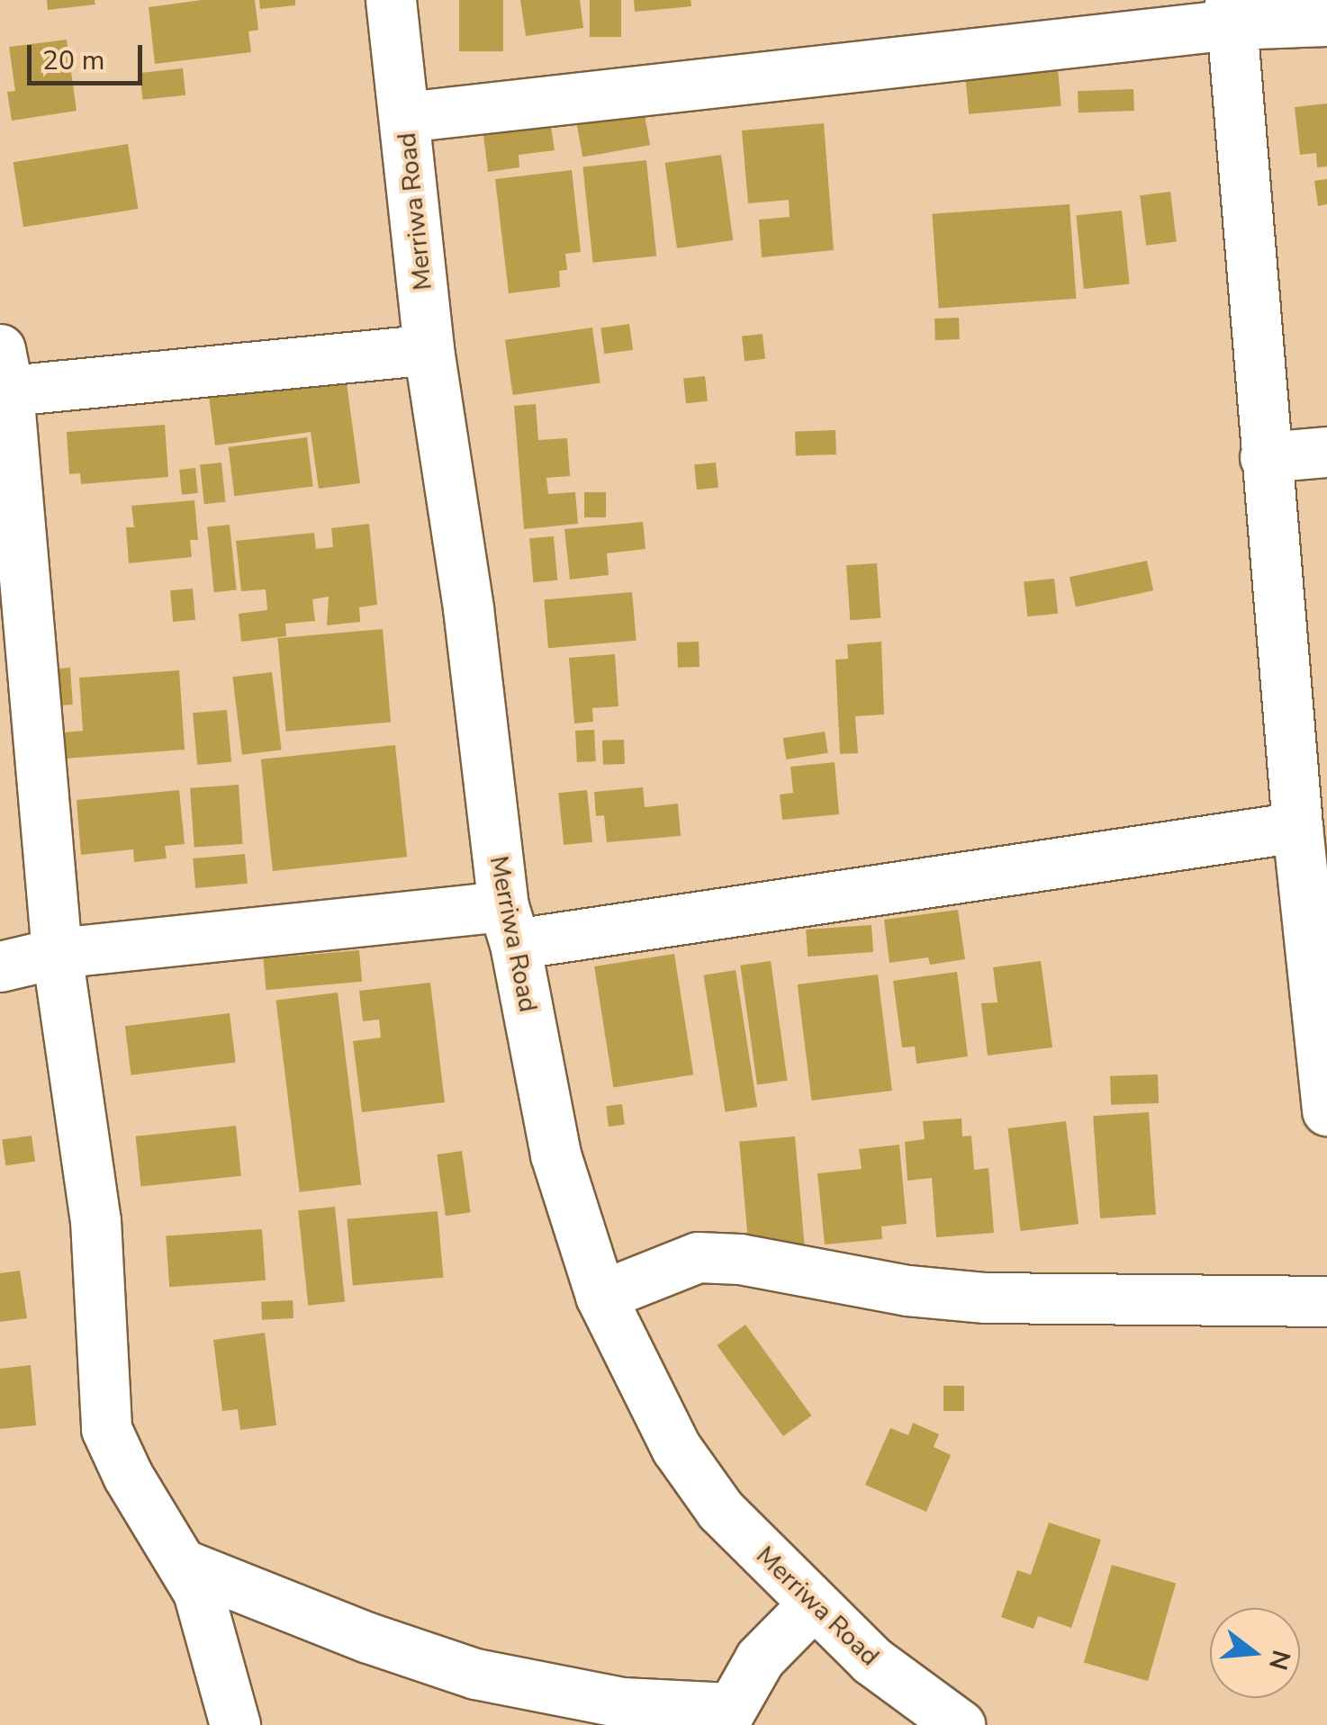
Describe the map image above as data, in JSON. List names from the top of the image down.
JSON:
{
  "streets": {
    "street": ["Merriwa Road"]
  },
  "scale_bar": "20 m",
  "north": "right"
}
